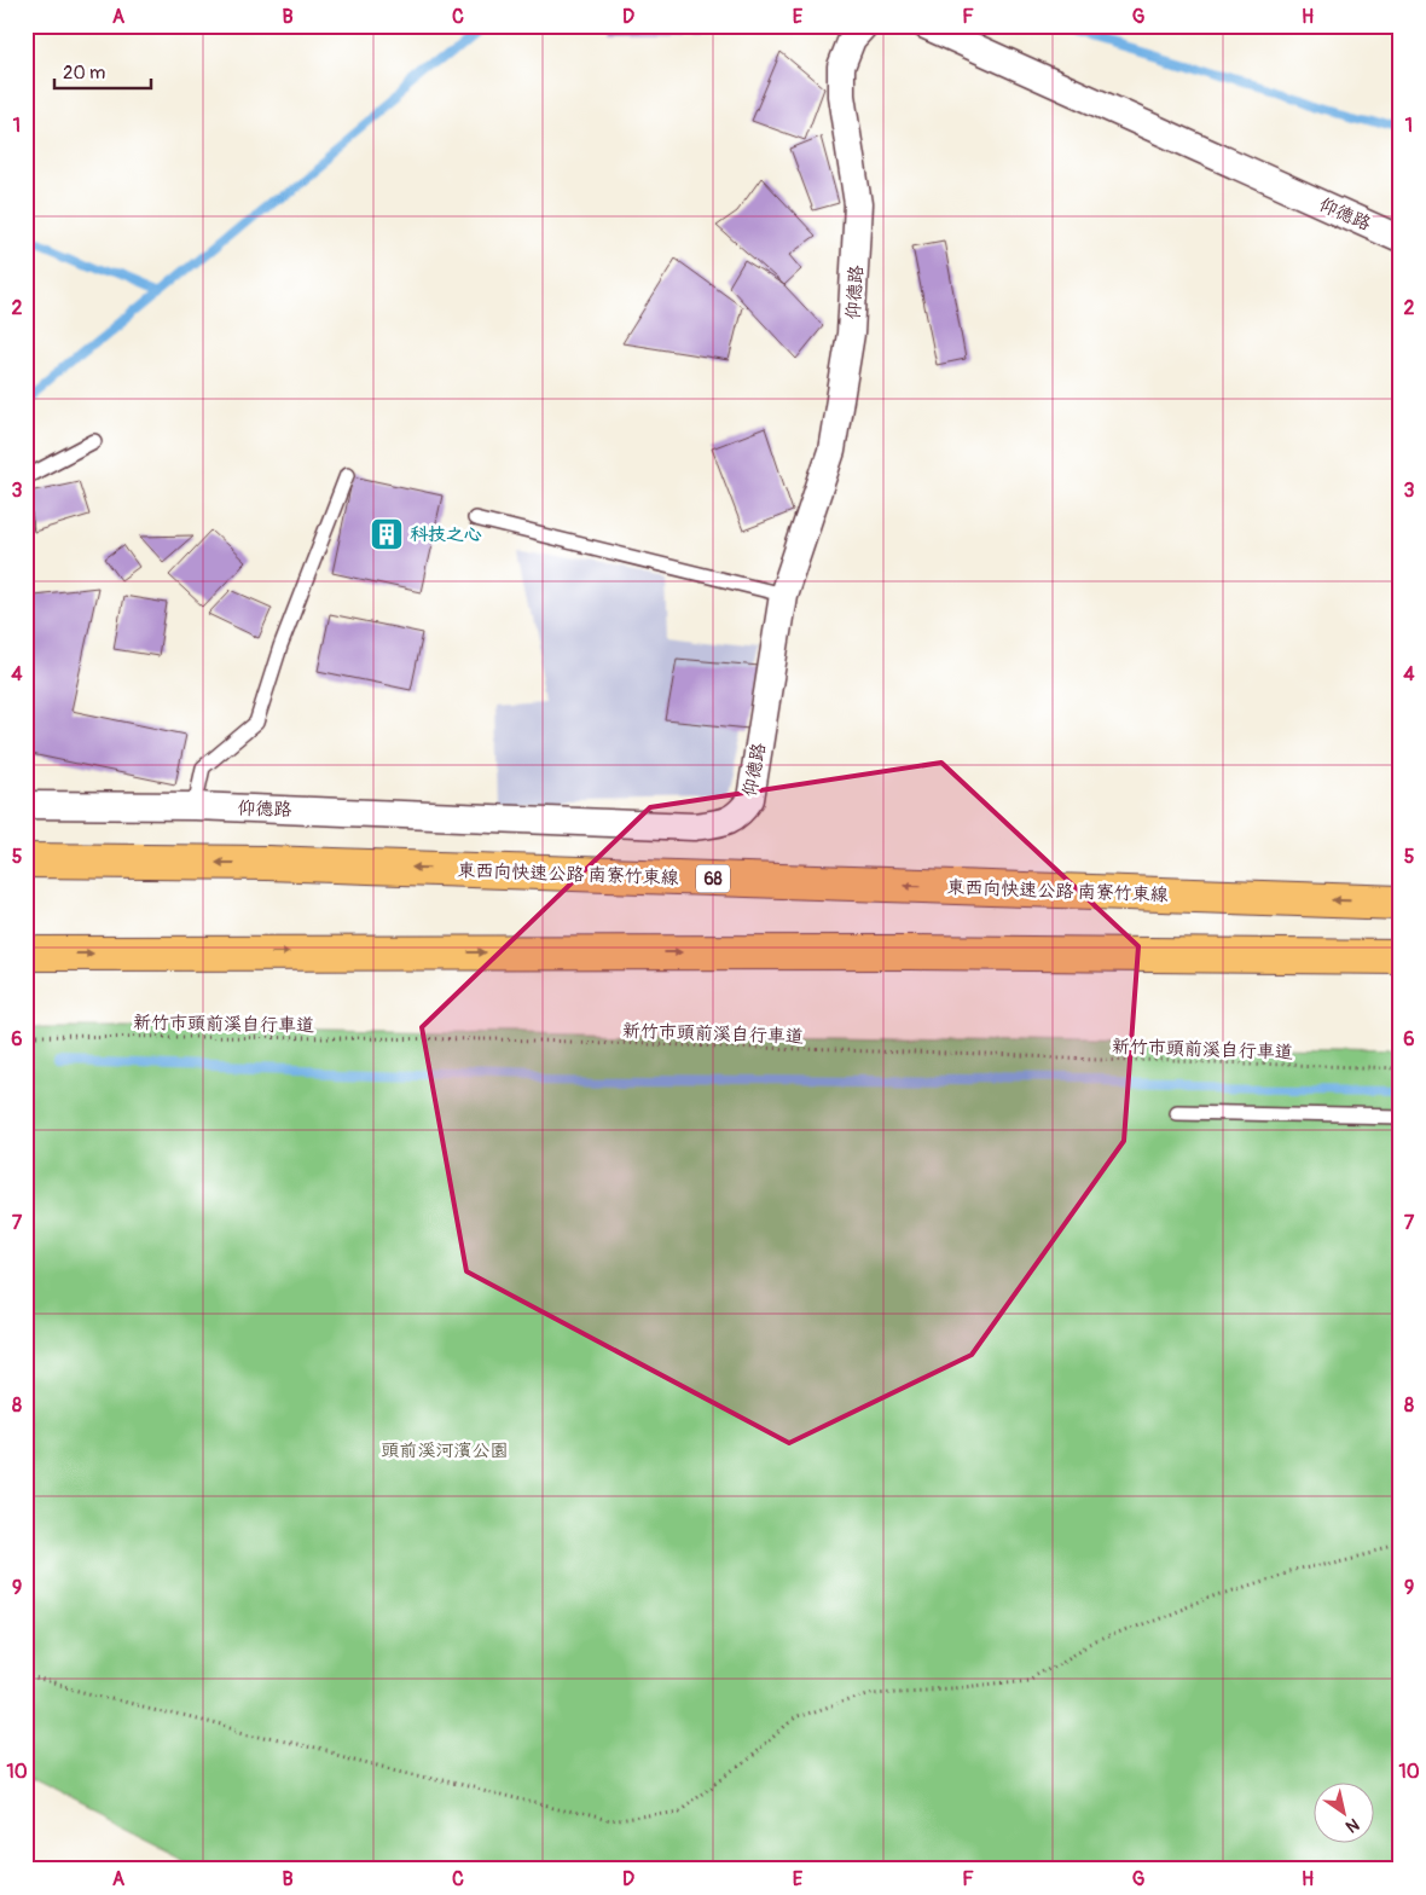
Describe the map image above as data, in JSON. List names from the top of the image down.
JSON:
{
  "streets": {
    "highway": ["東西向快速公路 南寮竹東線", "68"],
    "street": ["仰德路"],
    "path": ["新竹市頭前溪自行車道"]
  },
  "parks": ["頭前溪河濱公園"],
  "places": {
    "building": ["科技之心"]
  },
  "scale_bar": "20 m",
  "north": "bottom right",
  "grid": {
    "columns": [
      "A",
      "B",
      "C",
      "D",
      "E",
      "F",
      "G",
      "H"
    ],
    "rows": [
      "1",
      "2",
      "3",
      "4",
      "5",
      "6",
      "7",
      "8",
      "9",
      "10"
    ]
  }
}
